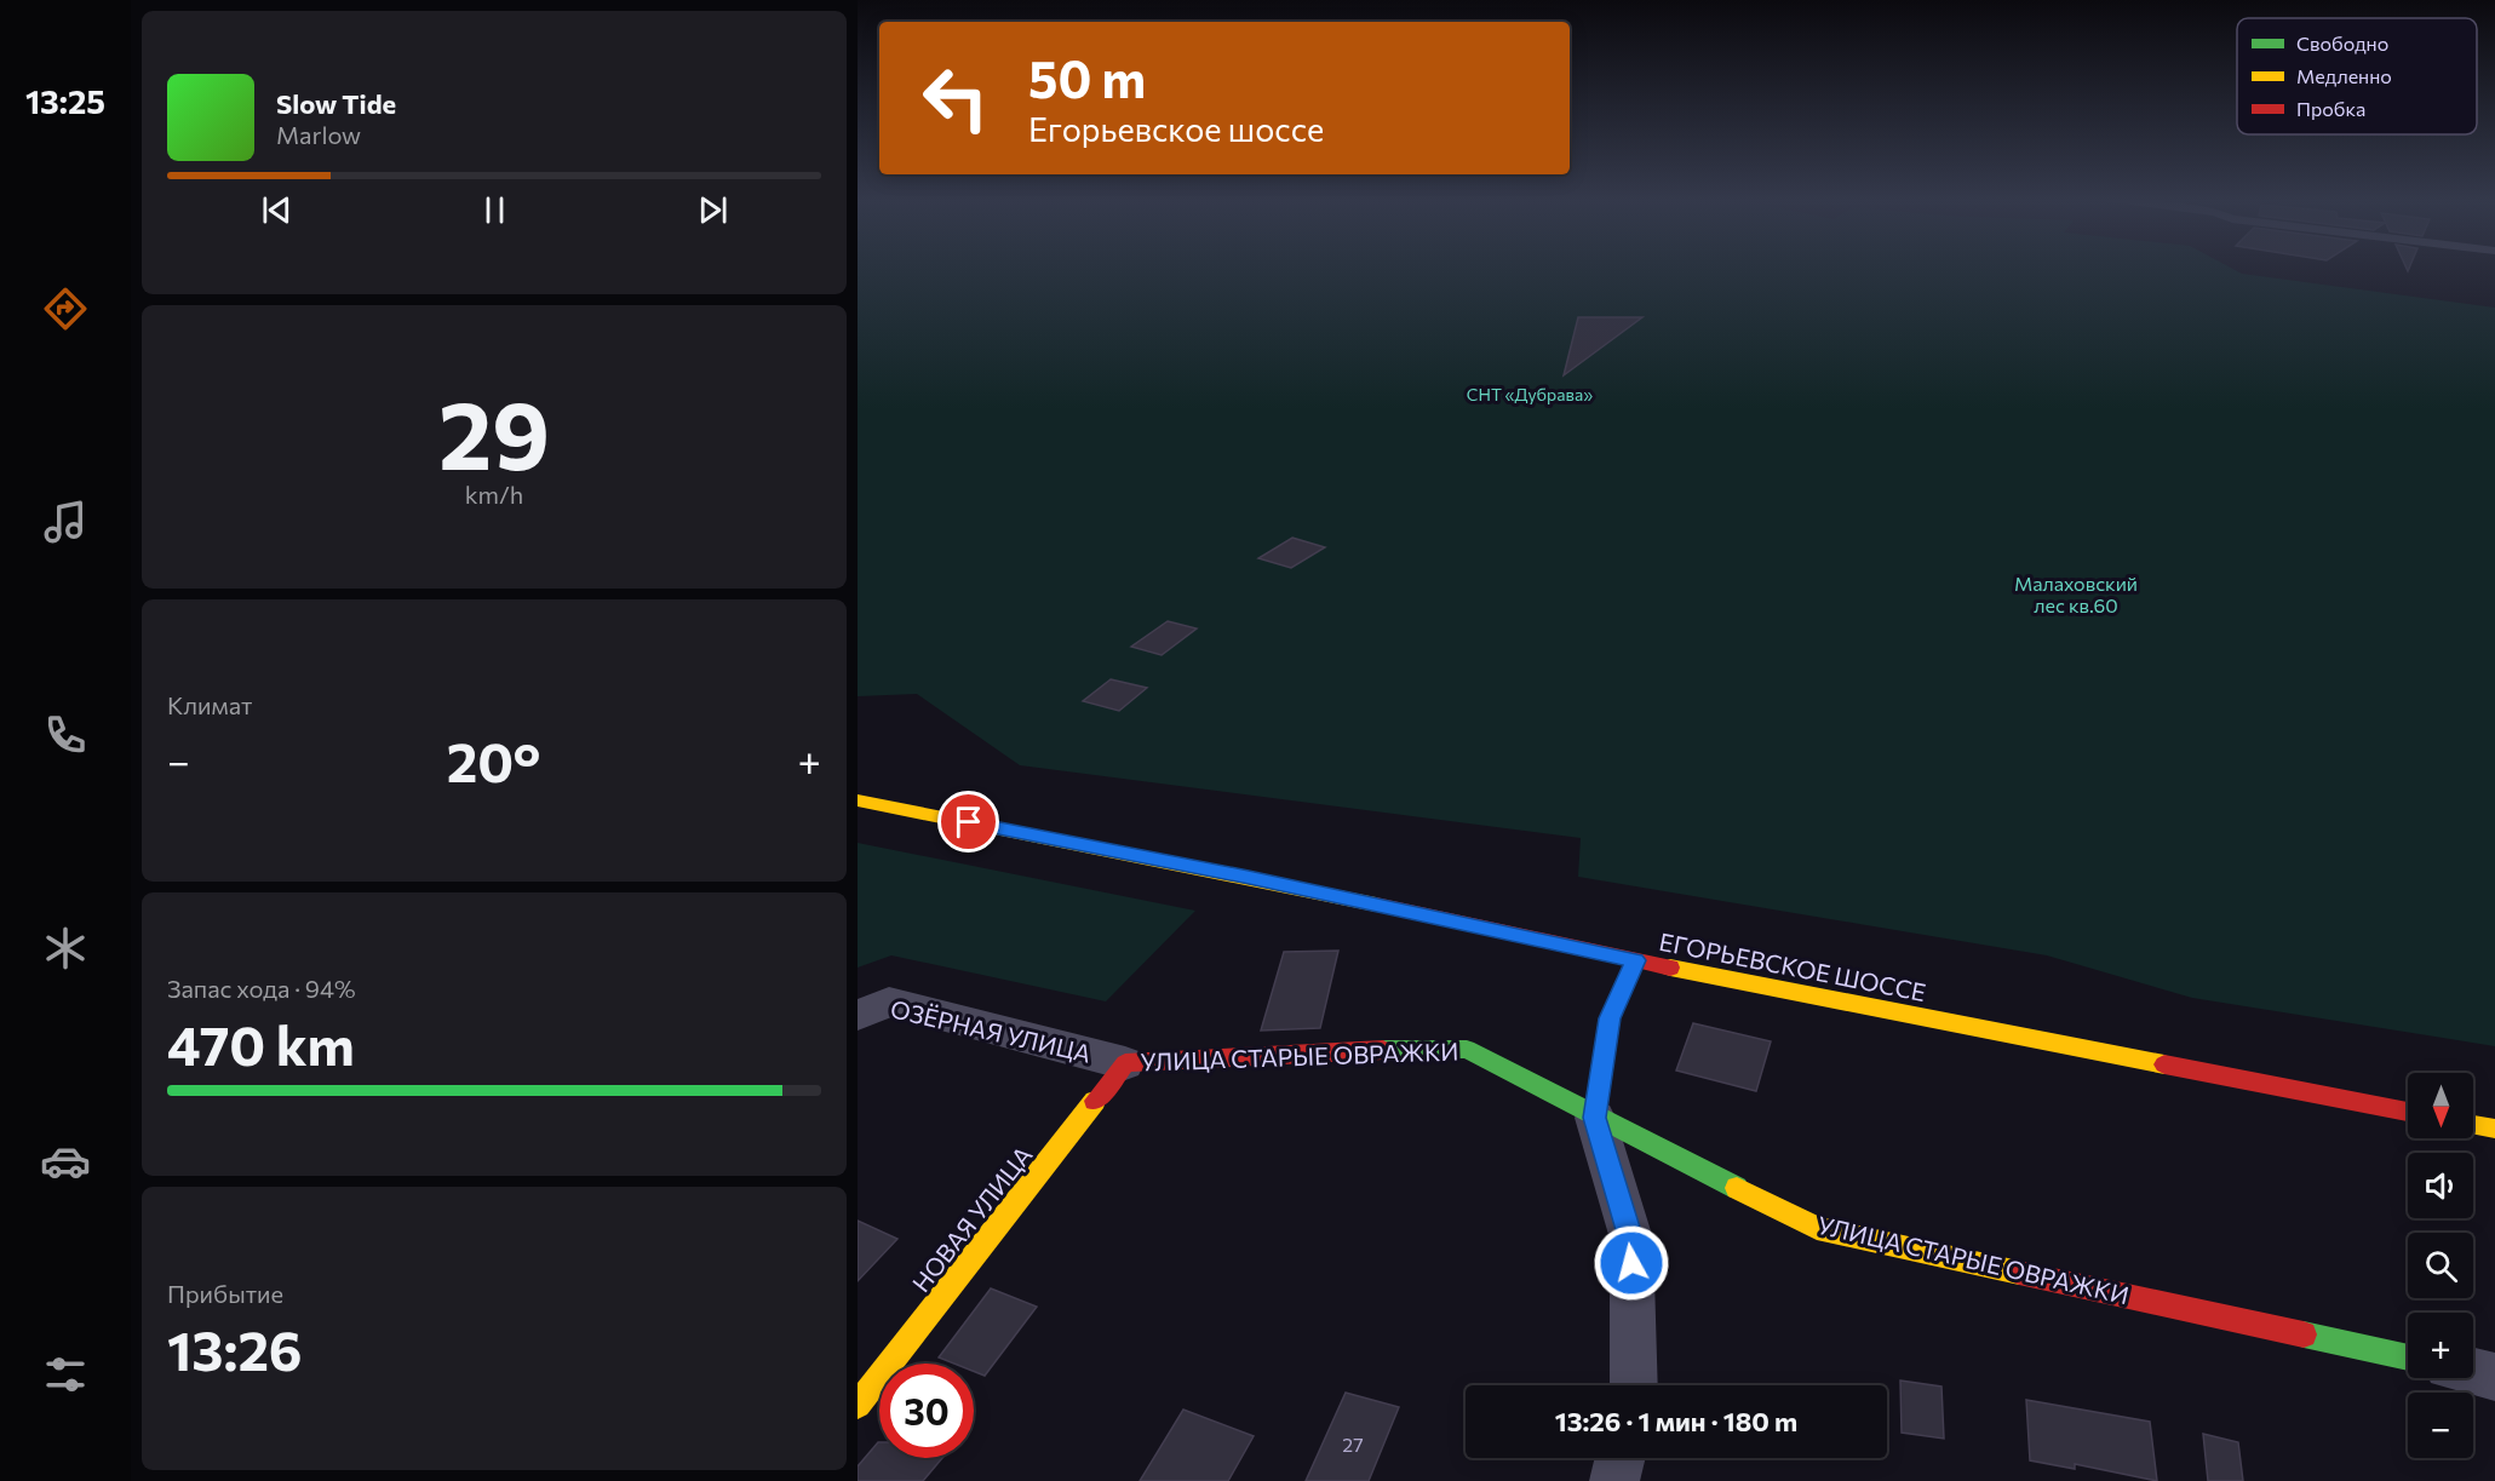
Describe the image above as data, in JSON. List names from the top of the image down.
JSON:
{
  "streets": {
    "main road": ["ЕГОРЬЕВСКОЕ ШОССЕ", "УЛИЦА СТАРЫЕ ОВРАЖКИ", "НОВАЯ УЛИЦА"],
    "street": ["ОЗЁРНАЯ УЛИЦА"]
  },
  "crossings": [
    ["ОЗЁРНАЯ УЛИЦА", "УЛИЦА СТАРЫЕ ОВРАЖКИ"],
    ["ОЗЁРНАЯ УЛИЦА", "НОВАЯ УЛИЦА"],
    ["УЛИЦА СТАРЫЕ ОВРАЖКИ", "НОВАЯ УЛИЦА"]
  ],
  "parks": ["СНТ «Дубрава»", "Малаховский лес кв.60"],
  "house_numbers": ["27"],
  "legend": ["Свободно", "Медленно", "Пробка"],
  "north": "bottom",
  "page": {
    "tabs": "13:25",
    "turn": ["50 m", "Егорьевское шоссе"],
    "song": ["Slow Tide", "Marlow"],
    "tile": [
      ["29", "km/h"],
      "Климат",
      ["Запас хода · 94%", "470 km"],
      ["Прибытие", "13:26"]
    ],
    "heat": ["−", "20°", "+"],
    "map_buttons": ["+", "−"],
    "limit": "30",
    "trip": "13:26 · 1 мин · 180 m"
  }
}
